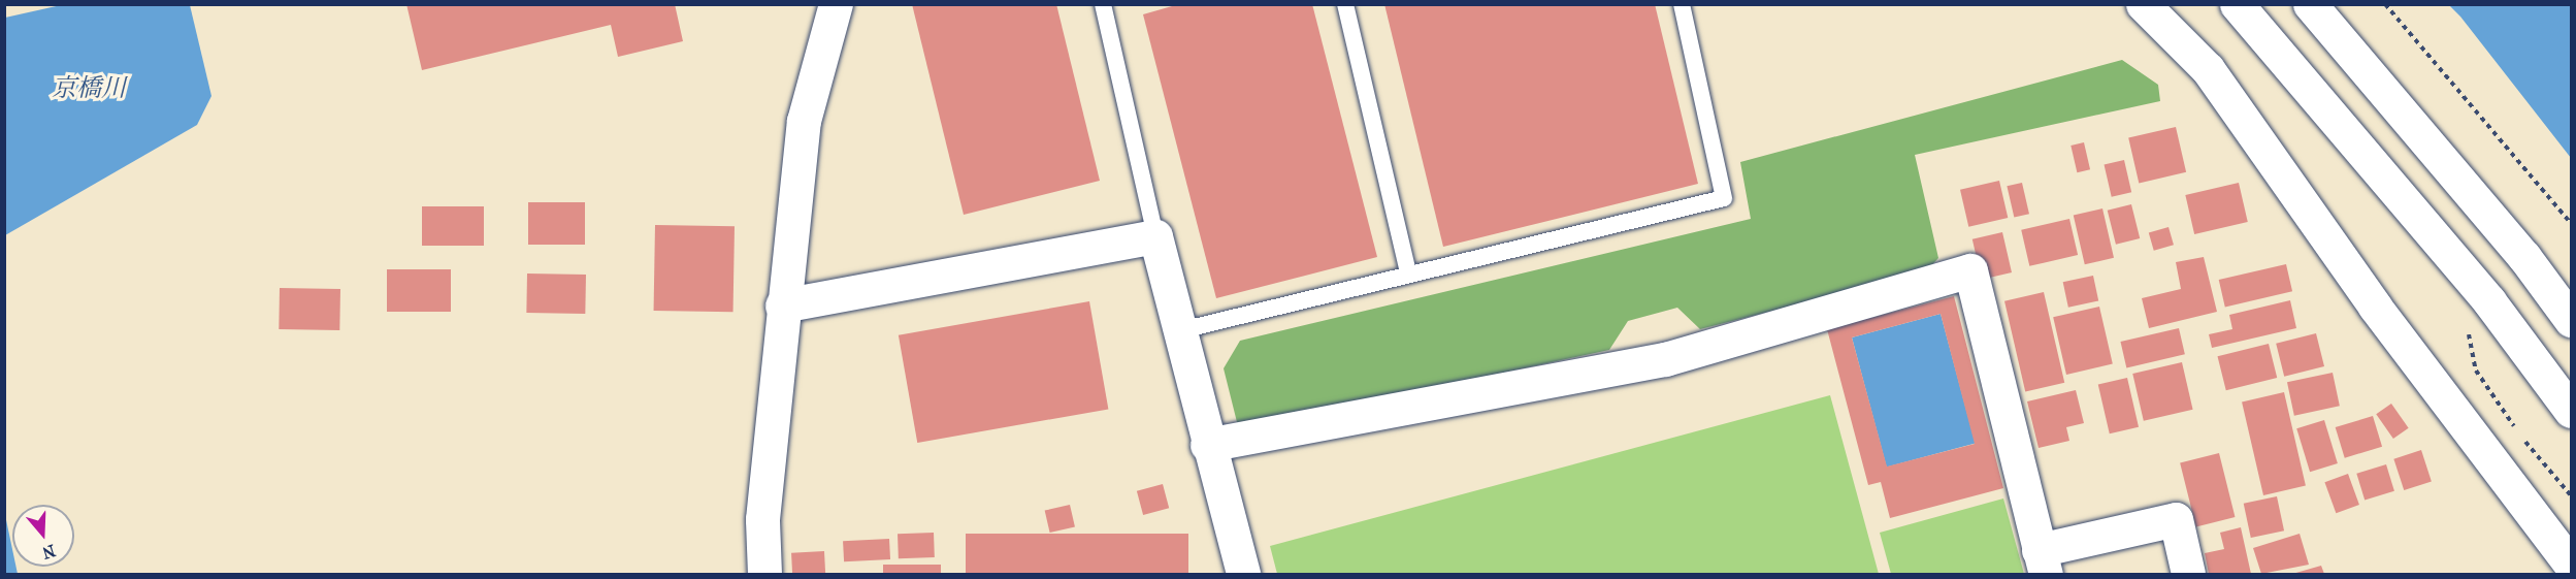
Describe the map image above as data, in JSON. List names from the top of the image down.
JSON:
{
  "water": ["京橋川"],
  "north": "bottom"
}
